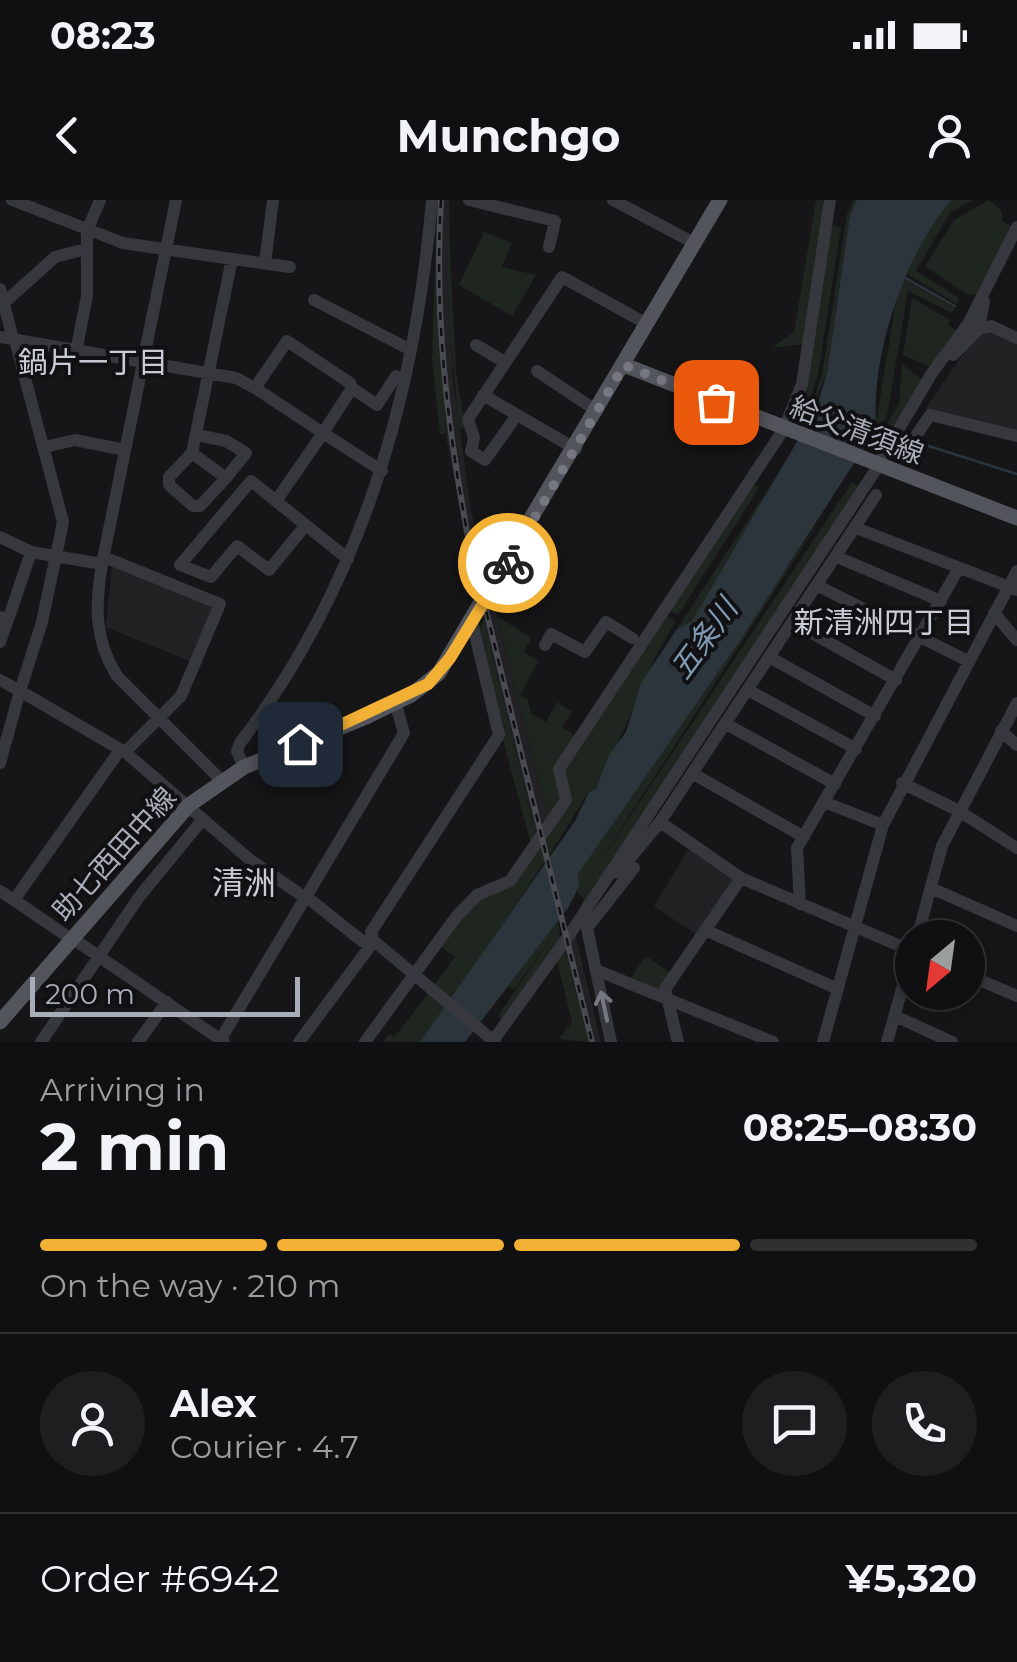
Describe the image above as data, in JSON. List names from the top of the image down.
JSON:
{
  "streets": {
    "main road": ["給父清須線", "助七西田中線"]
  },
  "crossings": [
    ["給父清須線", "助七西田中線"]
  ],
  "districts": ["鍋片一丁目", "新清洲四丁目", "清洲"],
  "water": ["五条川"],
  "scale_bar": "200 m",
  "north": "bottom left",
  "page": {
    "status": "08:23",
    "header": "Munchgo",
    "scale": "200 m",
    "heading": ["2 min", "Arriving in", "08:25–08:30"],
    "panel": [
      "Alex",
      "Courier · 4.7",
      "Order #6942",
      "¥5,320"
    ],
    "bar": "On the way · 210 m"
  }
}
